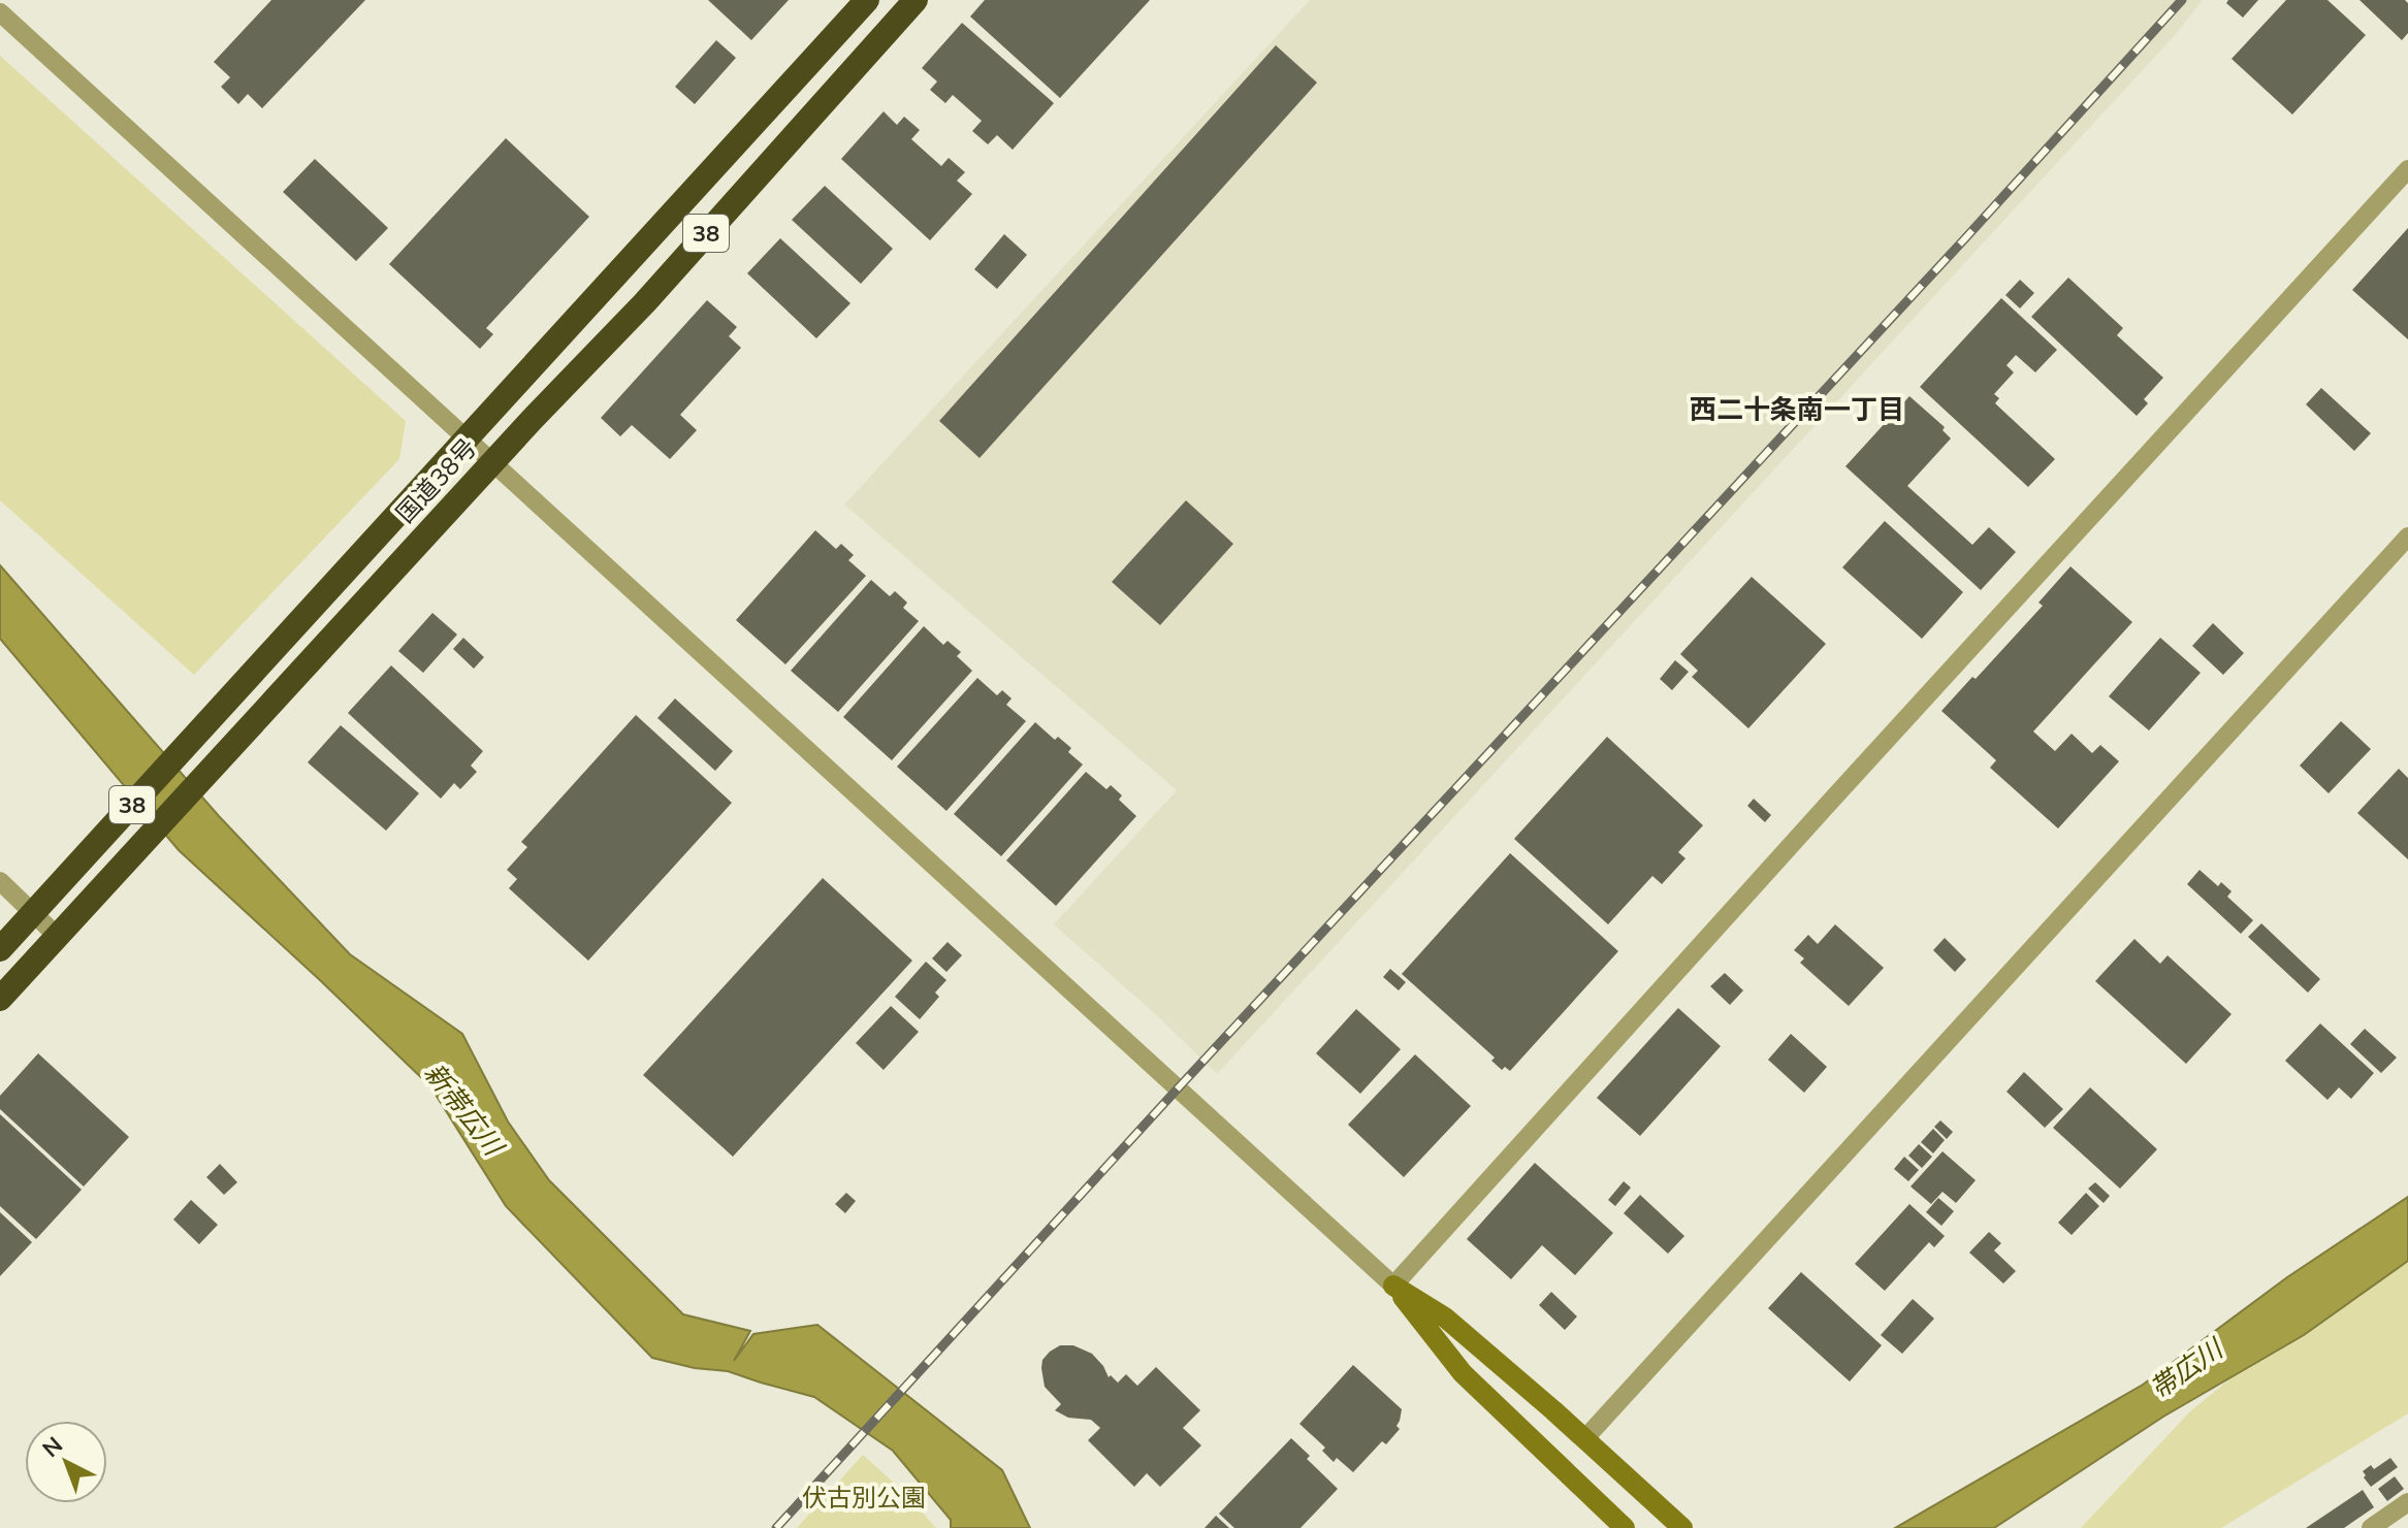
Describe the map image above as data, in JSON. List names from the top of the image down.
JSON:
{
  "streets": {
    "highway": ["38", "国道38号"]
  },
  "districts": ["西二十条南一丁目"],
  "water": ["新帯広川", "帯広川"],
  "parks": ["伏古別公園"],
  "north": "top left"
}
